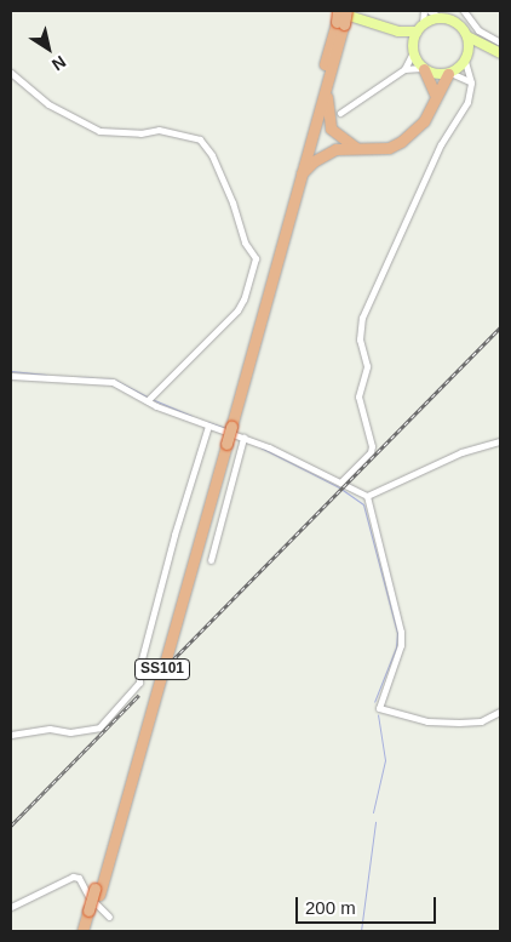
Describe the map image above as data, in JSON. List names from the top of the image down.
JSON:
{
  "streets": {
    "highway": ["SS101"]
  },
  "scale_bar": "200 m",
  "north": "bottom right"
}
